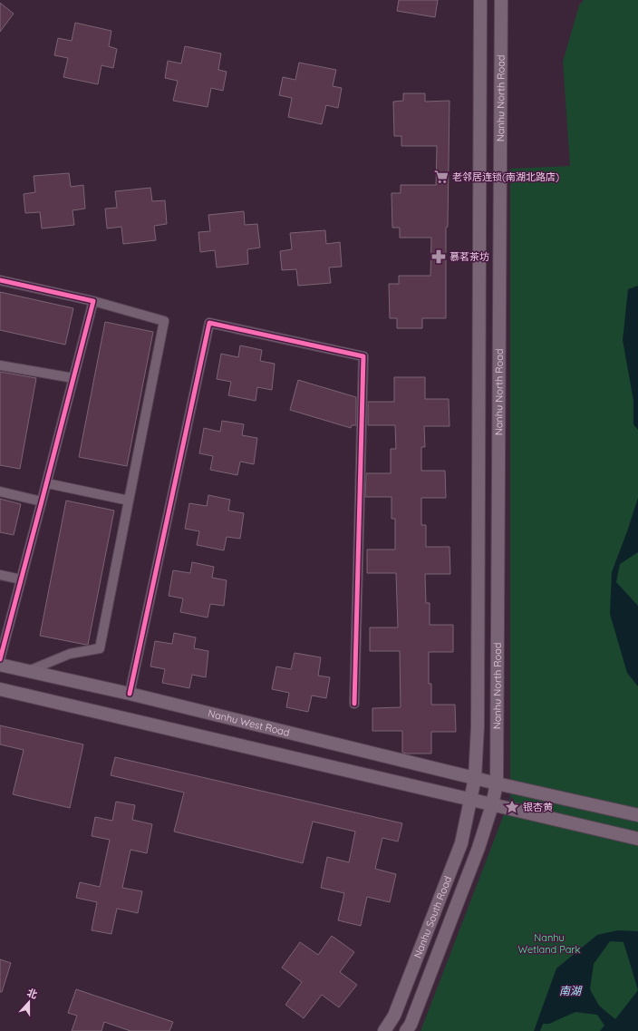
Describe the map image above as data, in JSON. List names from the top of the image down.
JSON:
{
  "streets": {
    "main road": ["Nanhu North Road", "Nanhu West Road", "Nanhu South Road"]
  },
  "crossings": [
    ["Nanhu North Road", "Nanhu West Road"],
    ["Nanhu North Road", "Nanhu South Road"]
  ],
  "water": ["南湖"],
  "parks": ["Nanhu Wetland Park"],
  "places": {
    "supermarket": ["老邻居连锁(南湖北路店)"],
    "pharmacy": ["慕茗茶坊"],
    "place": ["银杏黄"]
  },
  "north": "top"
}
